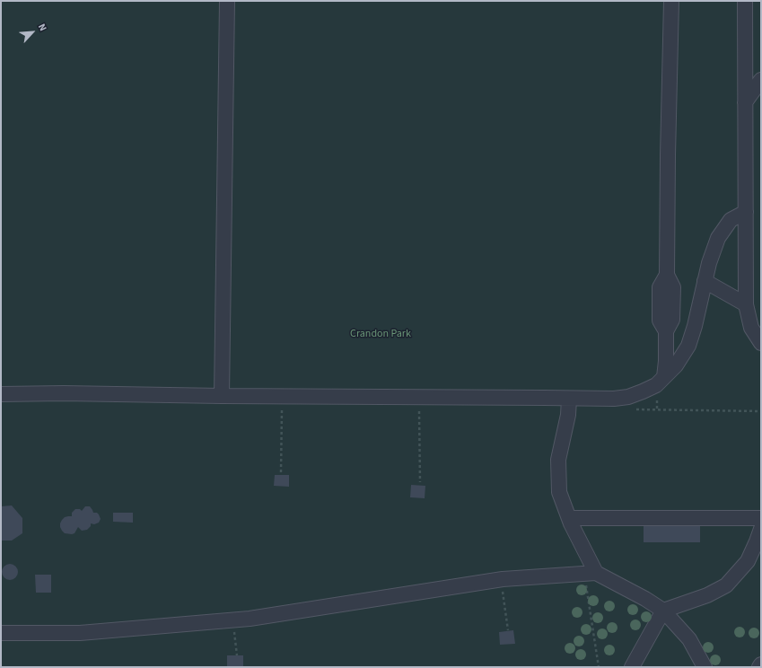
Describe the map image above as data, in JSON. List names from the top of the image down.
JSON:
{
  "parks": ["Crandon Park"],
  "north": "top right"
}
